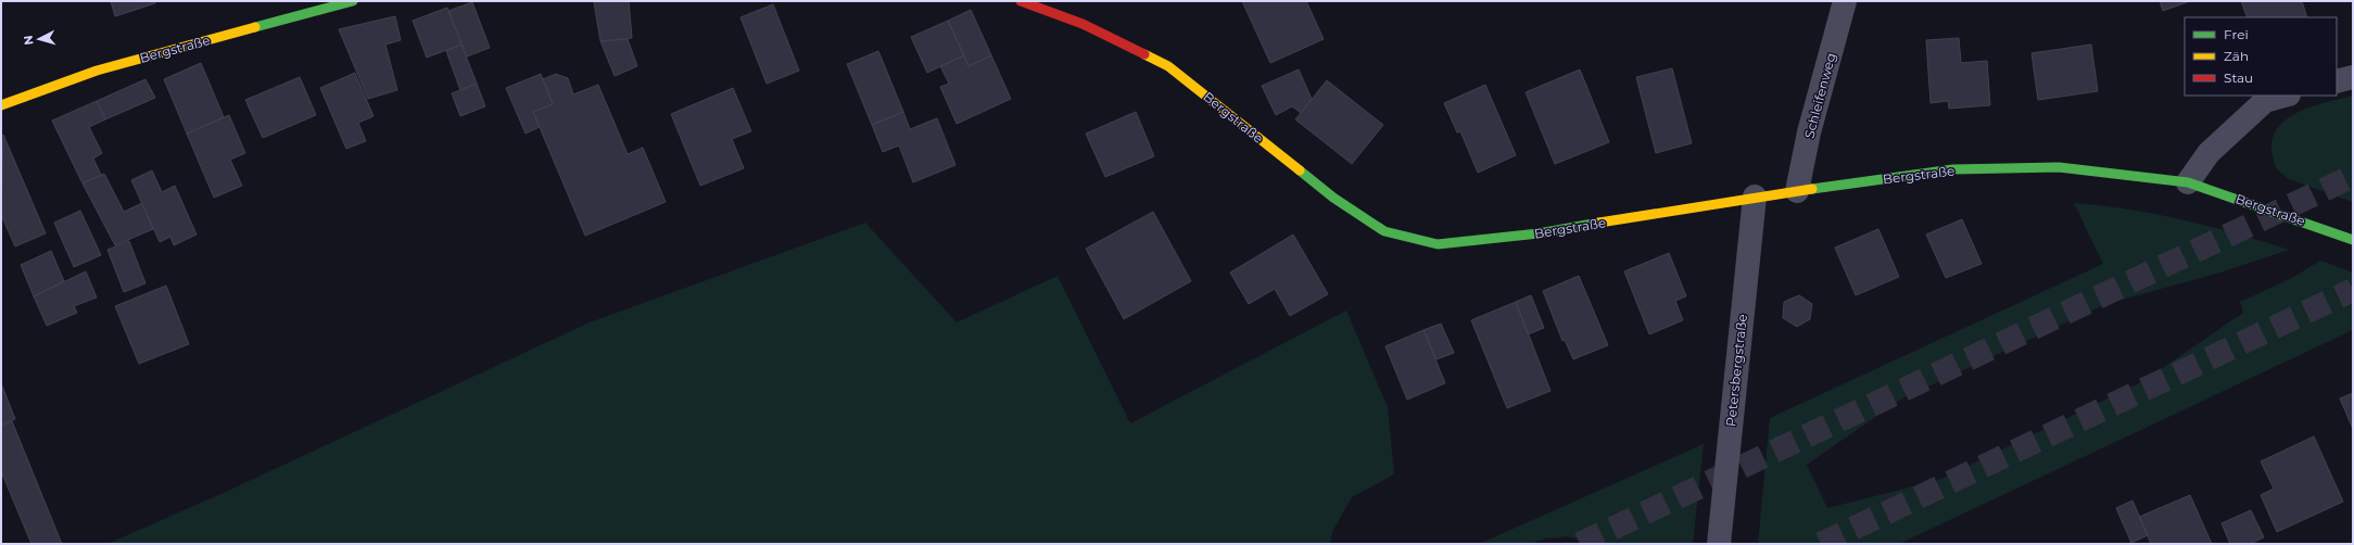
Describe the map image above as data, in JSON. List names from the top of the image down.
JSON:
{
  "streets": {
    "street": ["Bergstraße", "Schleifenweg", "Petersbergstraße"]
  },
  "crossings": [
    ["Bergstraße", "Schleifenweg"],
    ["Bergstraße", "Petersbergstraße"]
  ],
  "legend": ["Frei", "Zäh", "Stau"],
  "north": "left"
}
